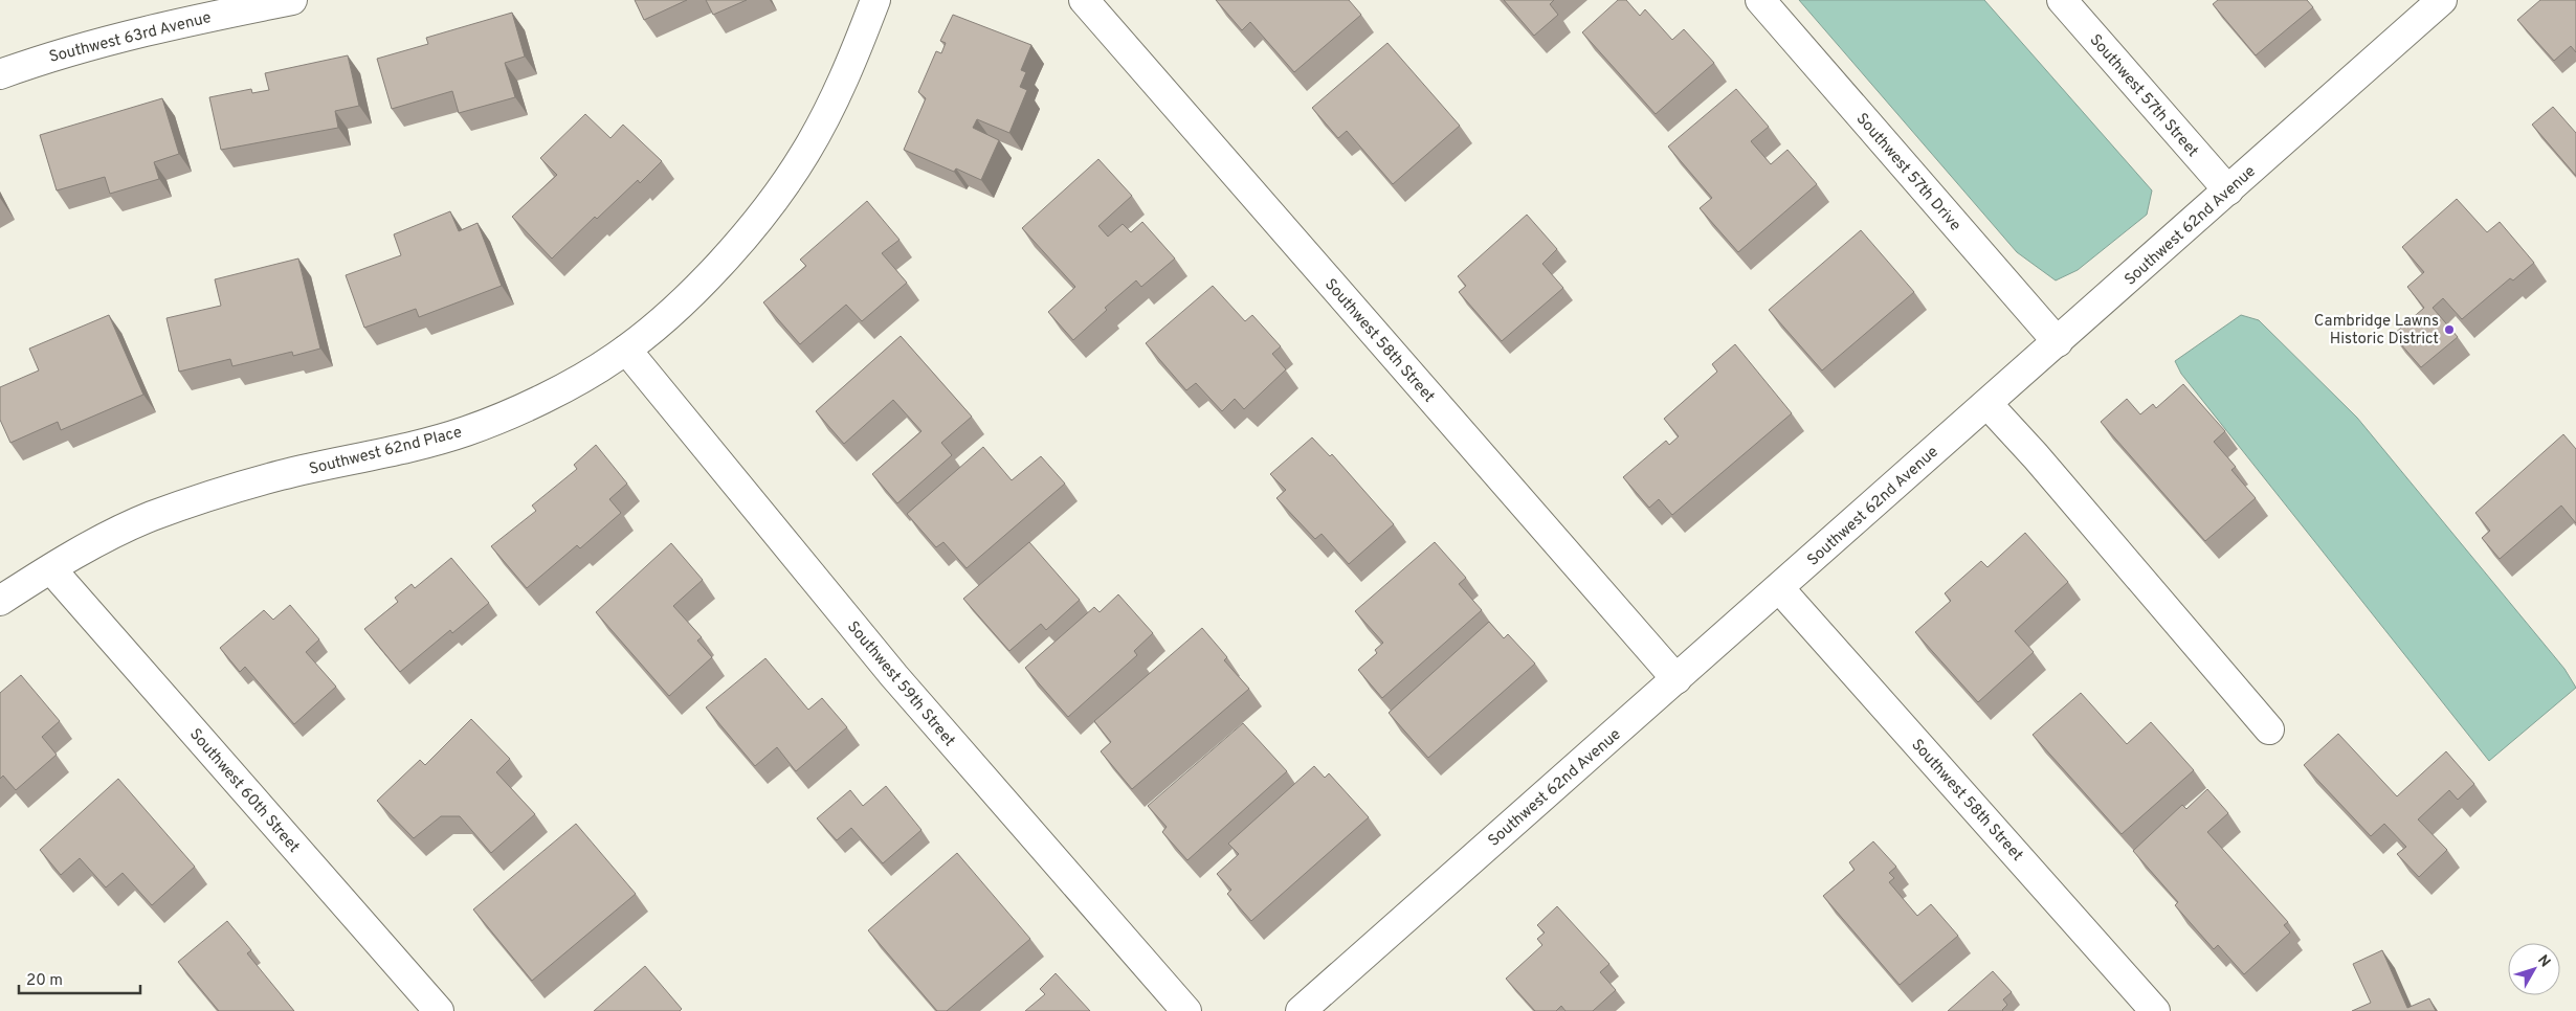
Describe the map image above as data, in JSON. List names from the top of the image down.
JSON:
{
  "streets": {
    "street": [
      "Southwest 63rd Avenue",
      "Southwest 57th Street",
      "Southwest 57th Drive",
      "Southwest 62nd Avenue",
      "Southwest 58th Street",
      "Southwest 62nd Place",
      "Southwest 59th Street",
      "Southwest 60th Street"
    ]
  },
  "crossings": [
    ["Southwest 57th Street", "Southwest 62nd Avenue"],
    ["Southwest 57th Drive", "Southwest 62nd Avenue"],
    ["Southwest 62nd Avenue", "Southwest 58th Street"],
    ["Southwest 62nd Place", "Southwest 59th Street"],
    ["Southwest 62nd Place", "Southwest 60th Street"]
  ],
  "places": ["Cambridge Lawns Historic District"],
  "scale_bar": "20 m",
  "north": "top right"
}
